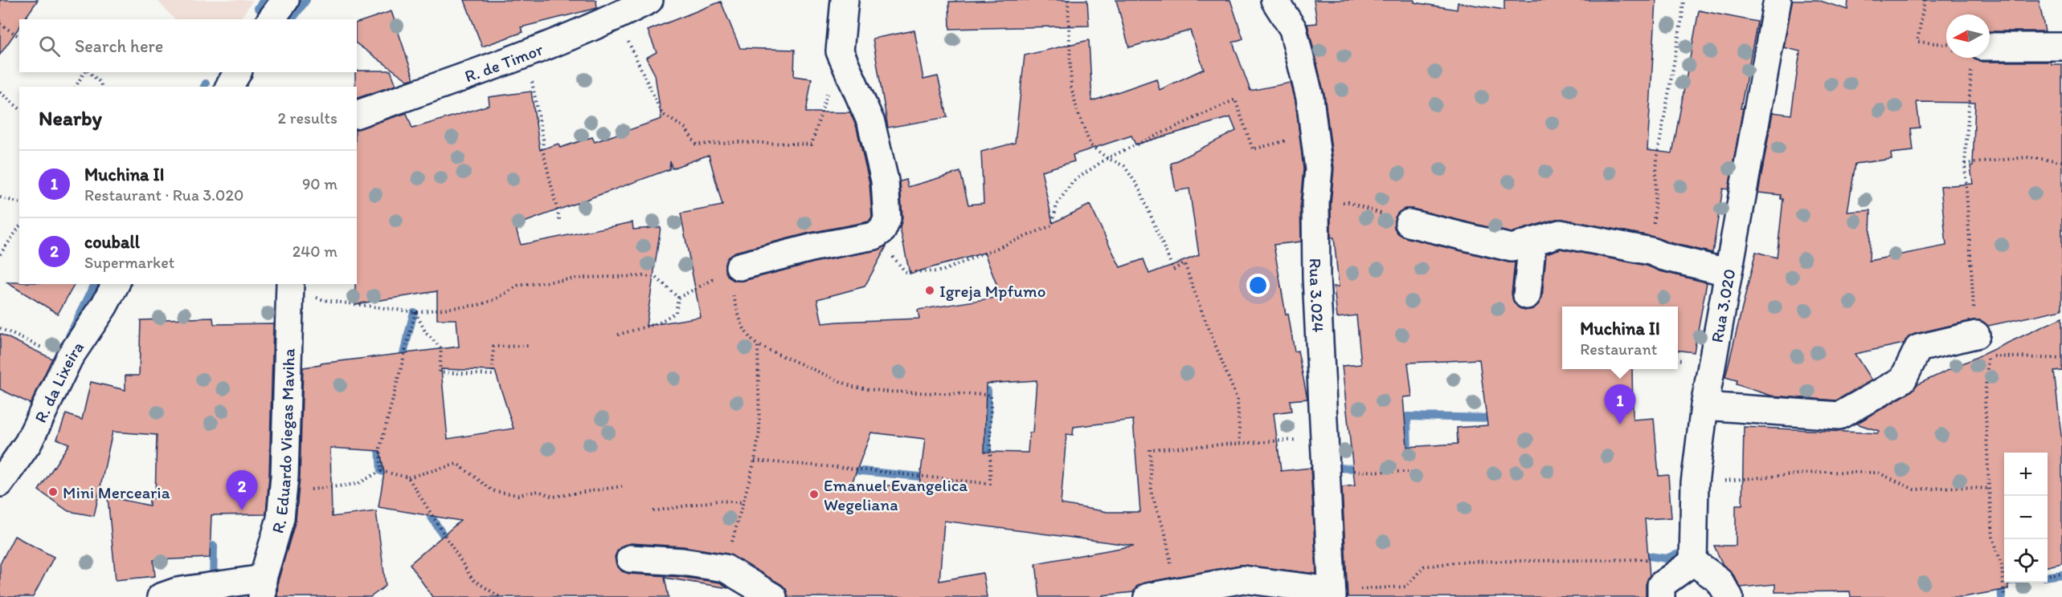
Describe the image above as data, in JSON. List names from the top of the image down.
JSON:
{
  "streets": {
    "street": [
      "R. de Timor",
      "Rua 3.024",
      "Rua 3.020",
      "R. da Lixeira",
      "R. Eduardo Viegas Maviha"
    ]
  },
  "places": ["Igreja Mpfumo", "Mini Mercearia", "Emanuel Evangelica Wegeliana"],
  "north": "left",
  "page": {
    "search": "Search here",
    "heading": ["Nearby", "2 results"],
    "list": [
      {
        "mark": "1",
        "name": "Muchina II",
        "note": "Restaurant · Rua 3.020",
        "value": "90 m"
      },
      {
        "mark": "2",
        "name": "couball",
        "note": "Supermarket",
        "value": "240 m"
      }
    ],
    "popup": ["Muchina II", "Restaurant"],
    "pins": ["1", "2"],
    "map_buttons": ["+", "−"]
  }
}
